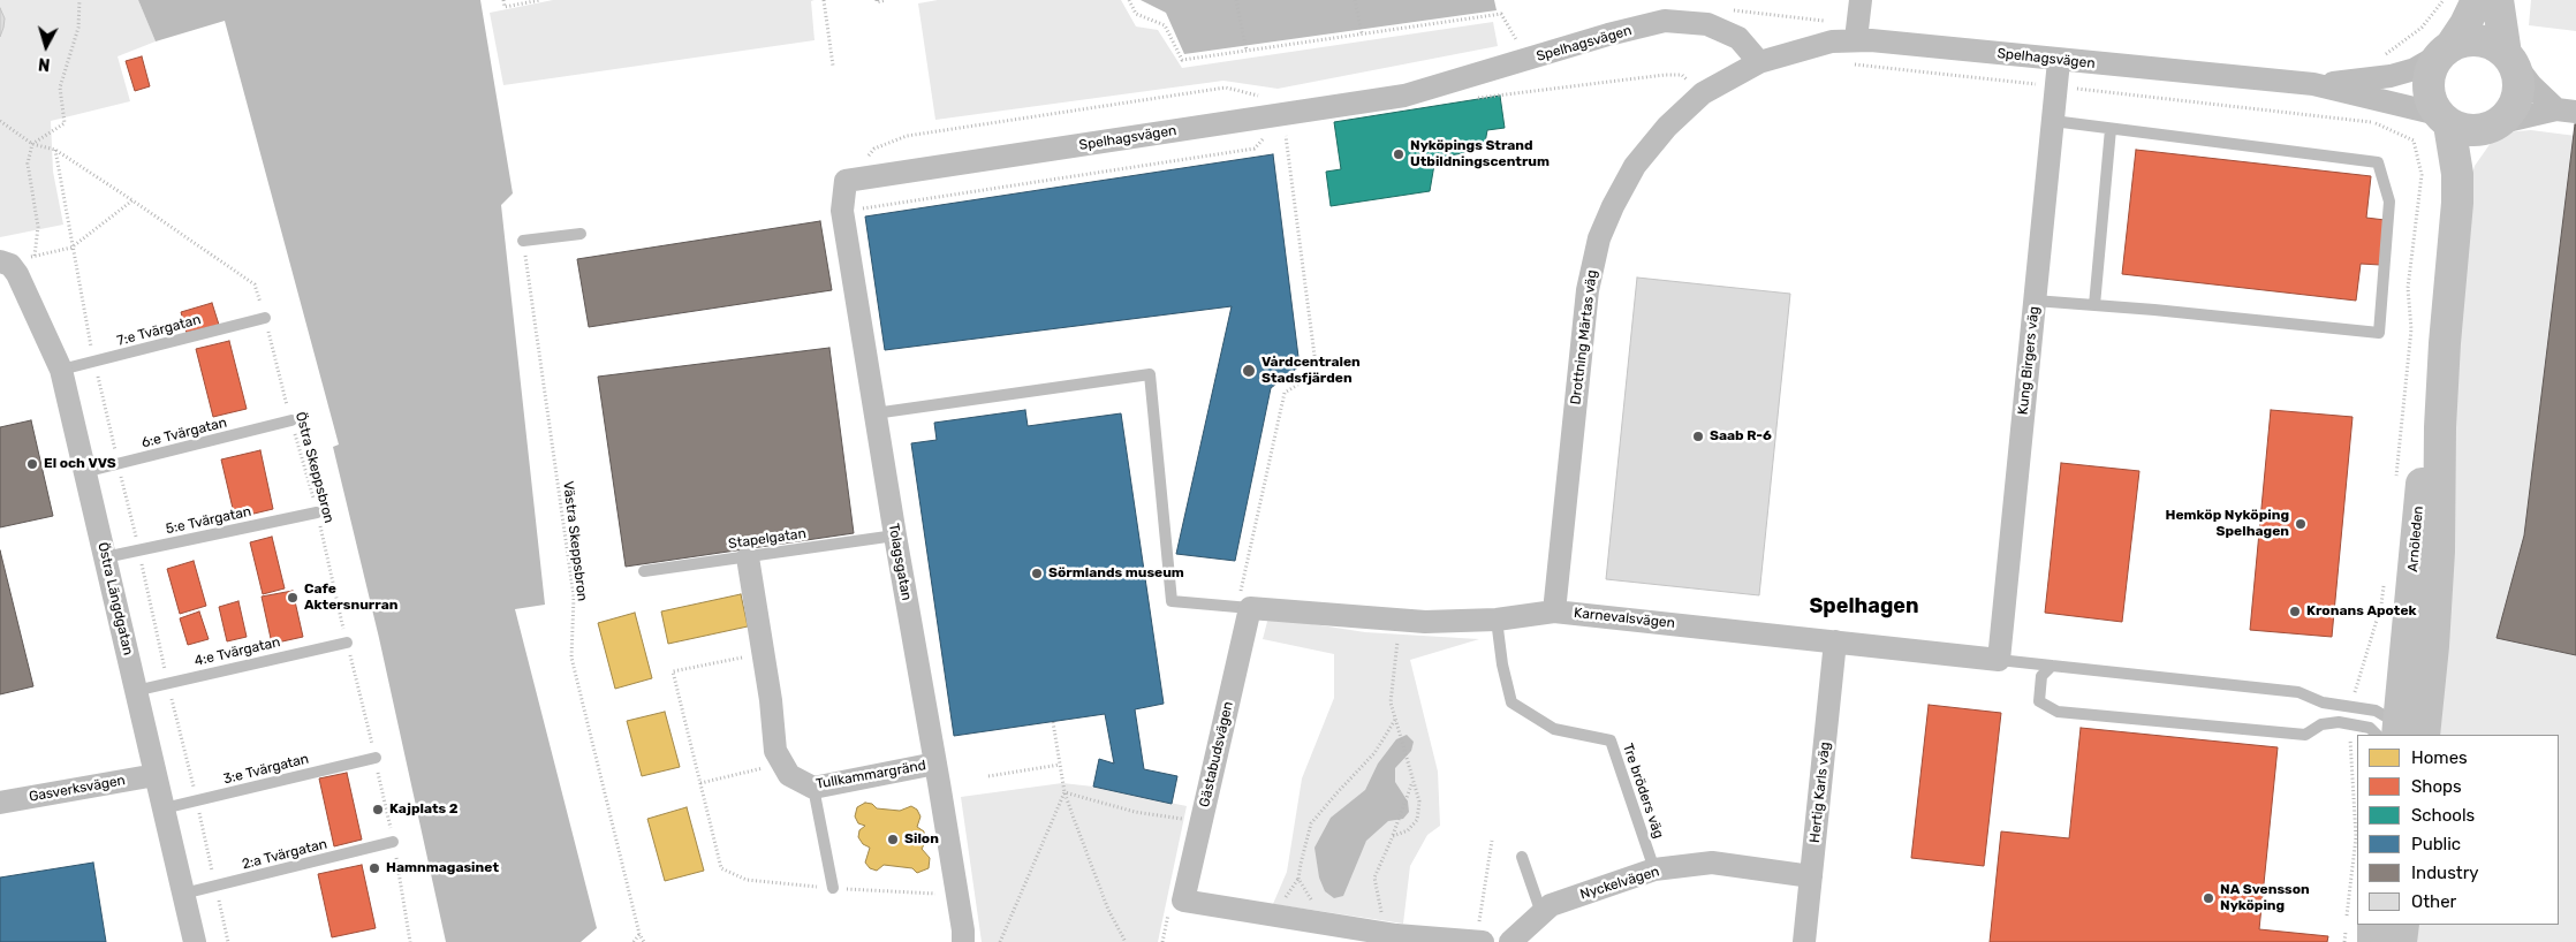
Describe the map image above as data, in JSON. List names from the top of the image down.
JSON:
{
  "streets": {
    "main road": ["Arnöleden"],
    "street": [
      "Spelhagsvägen",
      "Drottning Märtas väg",
      "Kung Birgers väg",
      "Tolagsgatan",
      "Östra Längdgatan",
      "Karnevalsvägen",
      "Gästabudsvägen",
      "Tullkammargränd",
      "Gasverksvägen",
      "Hertig Karls väg",
      "Nyckelvägen"
    ],
    "lane": [
      "7:e Tvärgatan",
      "6:e Tvärgatan",
      "5:e Tvärgatan",
      "Stapelgatan",
      "4:e Tvärgatan",
      "3:e Tvärgatan",
      "Tre bröders väg",
      "2:a Tvärgatan"
    ],
    "path": ["Östra Skeppsbron", "Västra Skeppsbron"]
  },
  "crossings": [
    ["Spelhagsvägen", "Drottning Märtas väg"],
    ["Spelhagsvägen", "Kung Birgers väg"],
    ["Spelhagsvägen", "Arnöleden"],
    ["Spelhagsvägen", "Tolagsgatan"],
    ["7:e Tvärgatan", "Östra Skeppsbron"],
    ["7:e Tvärgatan", "Östra Längdgatan"],
    ["Drottning Märtas väg", "Karnevalsvägen"],
    ["Kung Birgers väg", "Karnevalsvägen"],
    ["6:e Tvärgatan", "Östra Skeppsbron"],
    ["6:e Tvärgatan", "Östra Längdgatan"],
    ["Östra Skeppsbron", "5:e Tvärgatan"],
    ["Östra Skeppsbron", "4:e Tvärgatan"],
    ["Östra Skeppsbron", "3:e Tvärgatan"],
    ["Östra Skeppsbron", "2:a Tvärgatan"],
    ["5:e Tvärgatan", "Östra Längdgatan"],
    ["Stapelgatan", "Tolagsgatan"],
    ["Stapelgatan", "Tullkammargränd"],
    ["Tolagsgatan", "Tullkammargränd"],
    ["Östra Längdgatan", "4:e Tvärgatan"],
    ["Östra Längdgatan", "3:e Tvärgatan"],
    ["Östra Längdgatan", "Gasverksvägen"],
    ["Östra Längdgatan", "2:a Tvärgatan"],
    ["Karnevalsvägen", "Gästabudsvägen"],
    ["Karnevalsvägen", "Tre bröders väg"],
    ["Karnevalsvägen", "Hertig Karls väg"],
    ["Tre bröders väg", "Nyckelvägen"],
    ["Hertig Karls väg", "Nyckelvägen"]
  ],
  "districts": ["Spelhagen"],
  "places": [
    "Nyköpings Strand Utbildningscentrum",
    "Vårdcentralen Stadsfjärden",
    "Saab R-6",
    "El och VVS",
    "Hemköp Nyköping Spelhagen",
    "Sörmlands museum",
    "Cafe Aktersnurran",
    "Kronans Apotek",
    "Kajplats 2",
    "Silon",
    "Hamnmagasinet",
    "NA Svensson Nyköping"
  ],
  "legend": [
    "Homes",
    "Shops",
    "Schools",
    "Public",
    "Industry",
    "Other"
  ],
  "north": "bottom"
}
